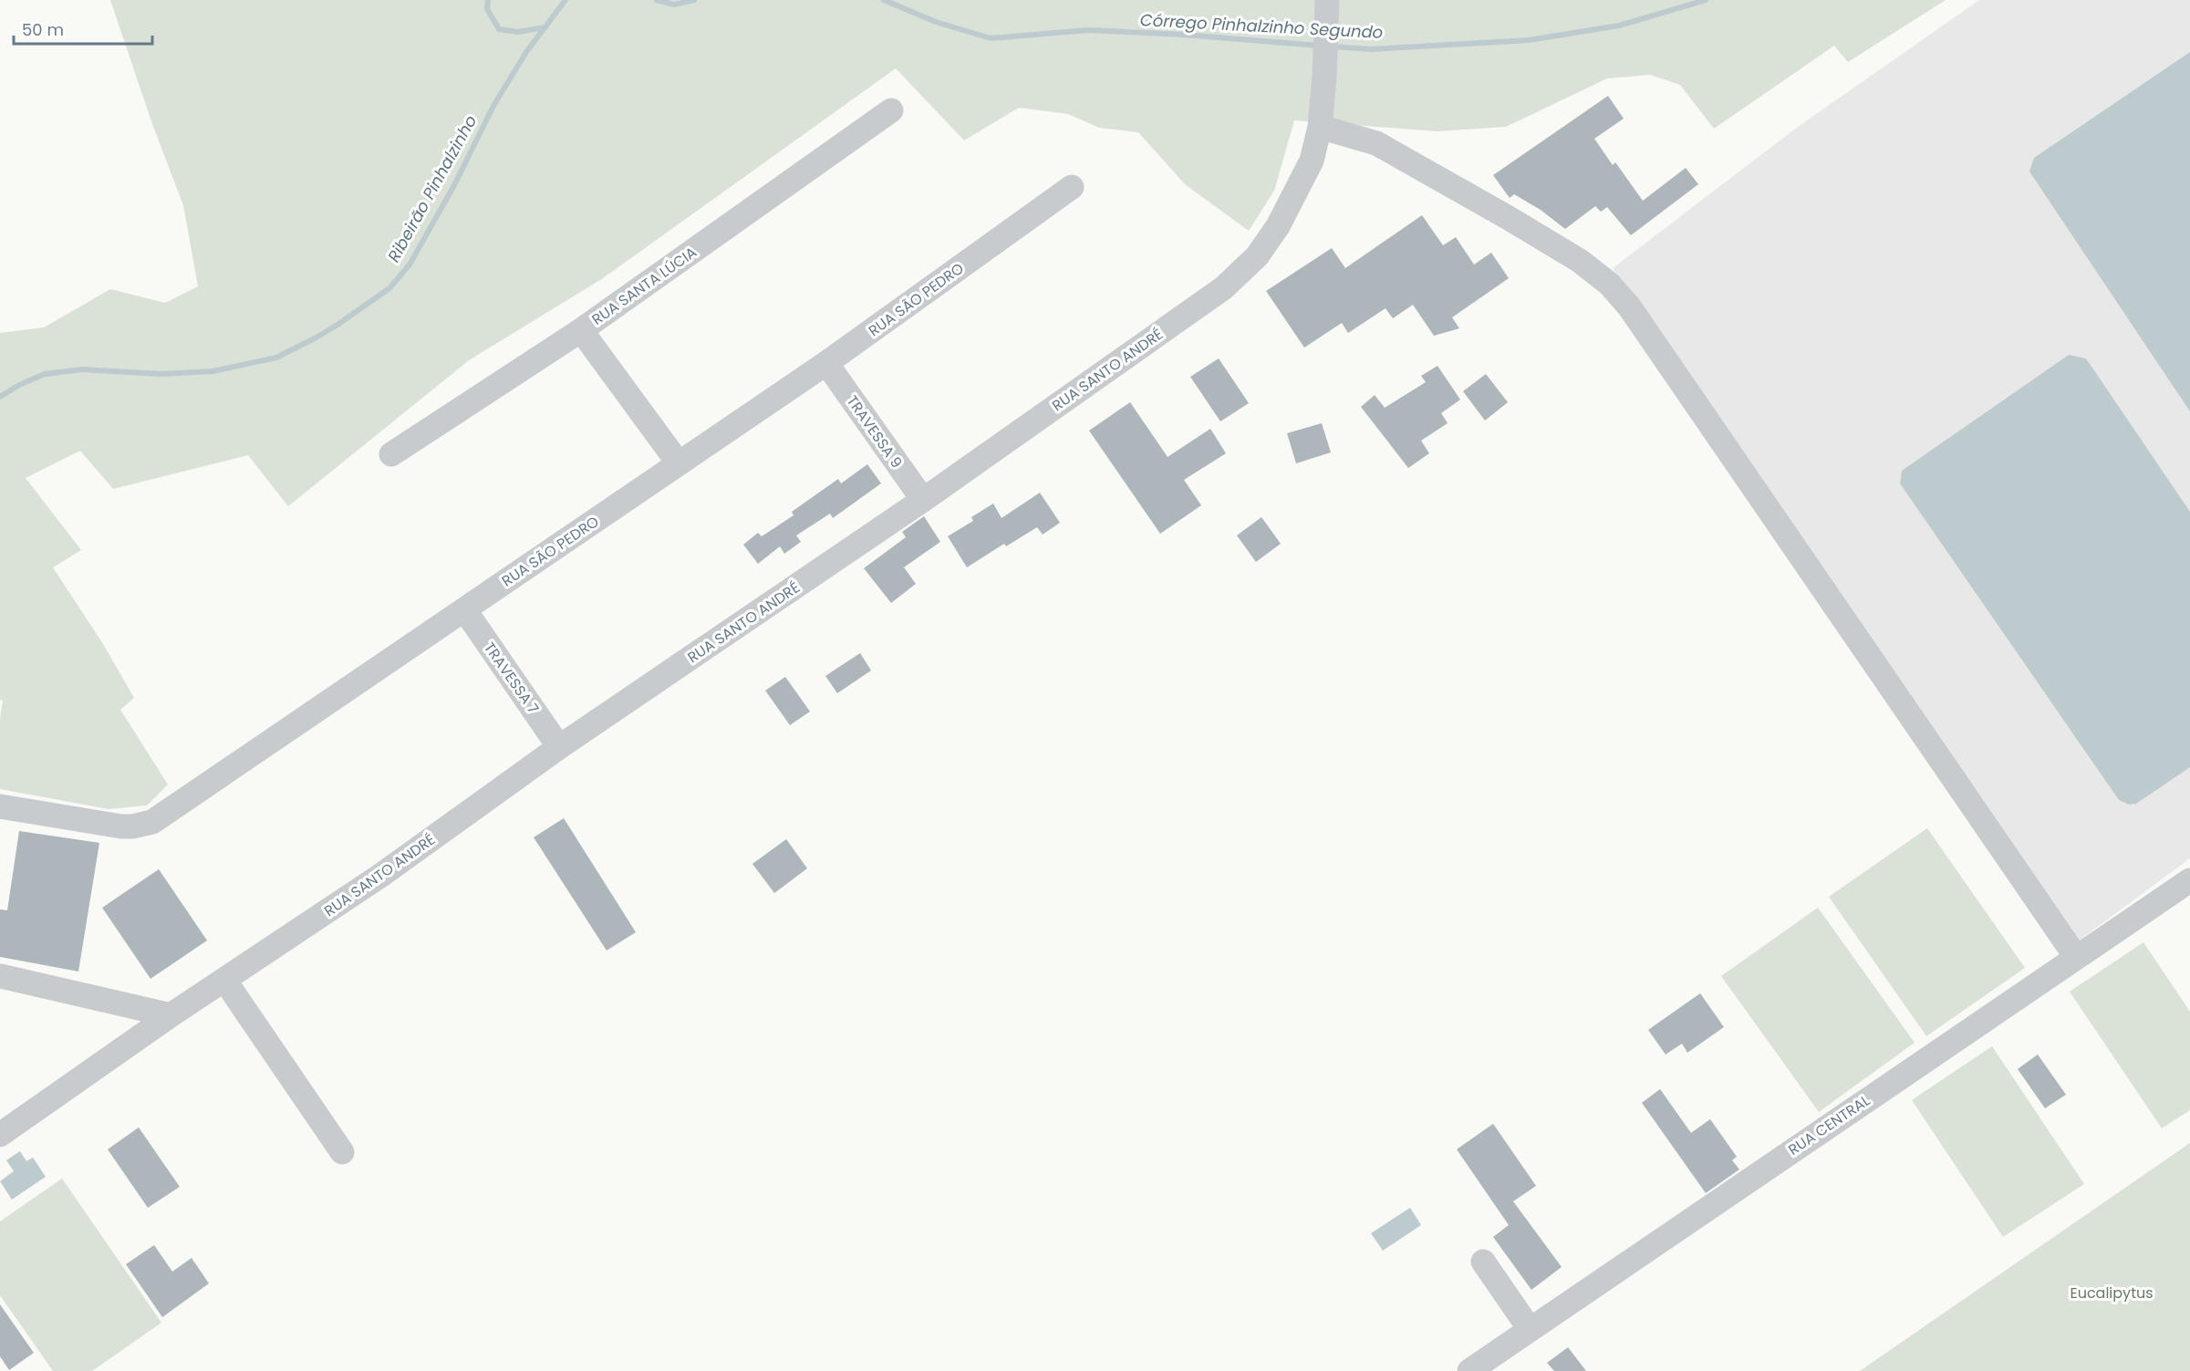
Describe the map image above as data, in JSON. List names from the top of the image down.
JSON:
{
  "streets": {
    "street": [
      "RUA SANTA LÚCIA",
      "RUA SÃO PEDRO",
      "RUA SANTO ANDRÉ",
      "TRAVESSA 9",
      "TRAVESSA 7",
      "RUA CENTRAL"
    ]
  },
  "crossings": [
    ["RUA SÃO PEDRO", "TRAVESSA 9"],
    ["RUA SÃO PEDRO", "TRAVESSA 7"],
    ["RUA SANTO ANDRÉ", "TRAVESSA 9"],
    ["RUA SANTO ANDRÉ", "TRAVESSA 7"]
  ],
  "water": ["Córrego Pinhalzinho Segundo", "Ribeirão Pinhalzinho"],
  "parks": ["Eucalipytus"],
  "scale_bar": "50 m"
}
